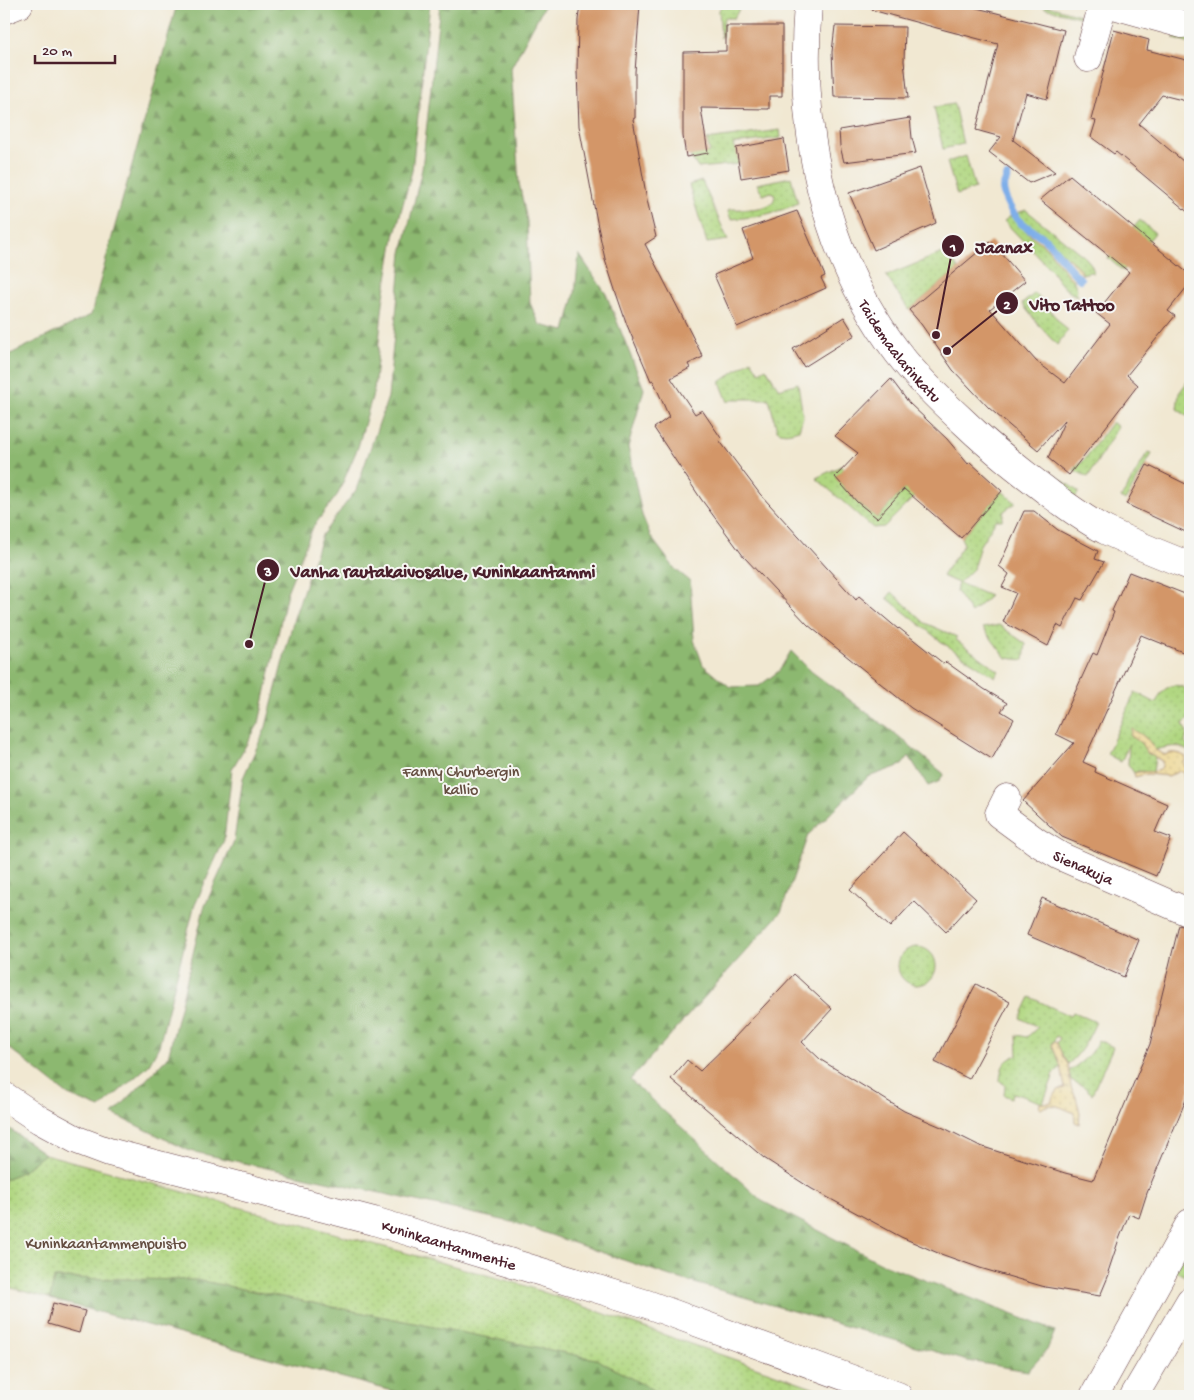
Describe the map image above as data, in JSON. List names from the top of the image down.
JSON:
{
  "streets": {
    "street": ["Taidemaalarinkatu", "Sienakuja", "Kuninkaantammentie"]
  },
  "parks": ["Fanny Churbergin kallio", "Kuninkaantammenpuisto"],
  "places": ["Jaanax", "Vito Tattoo", "Vanha rautakaivosalue, Kuninkaantammi"],
  "scale_bar": "20 m"
}
